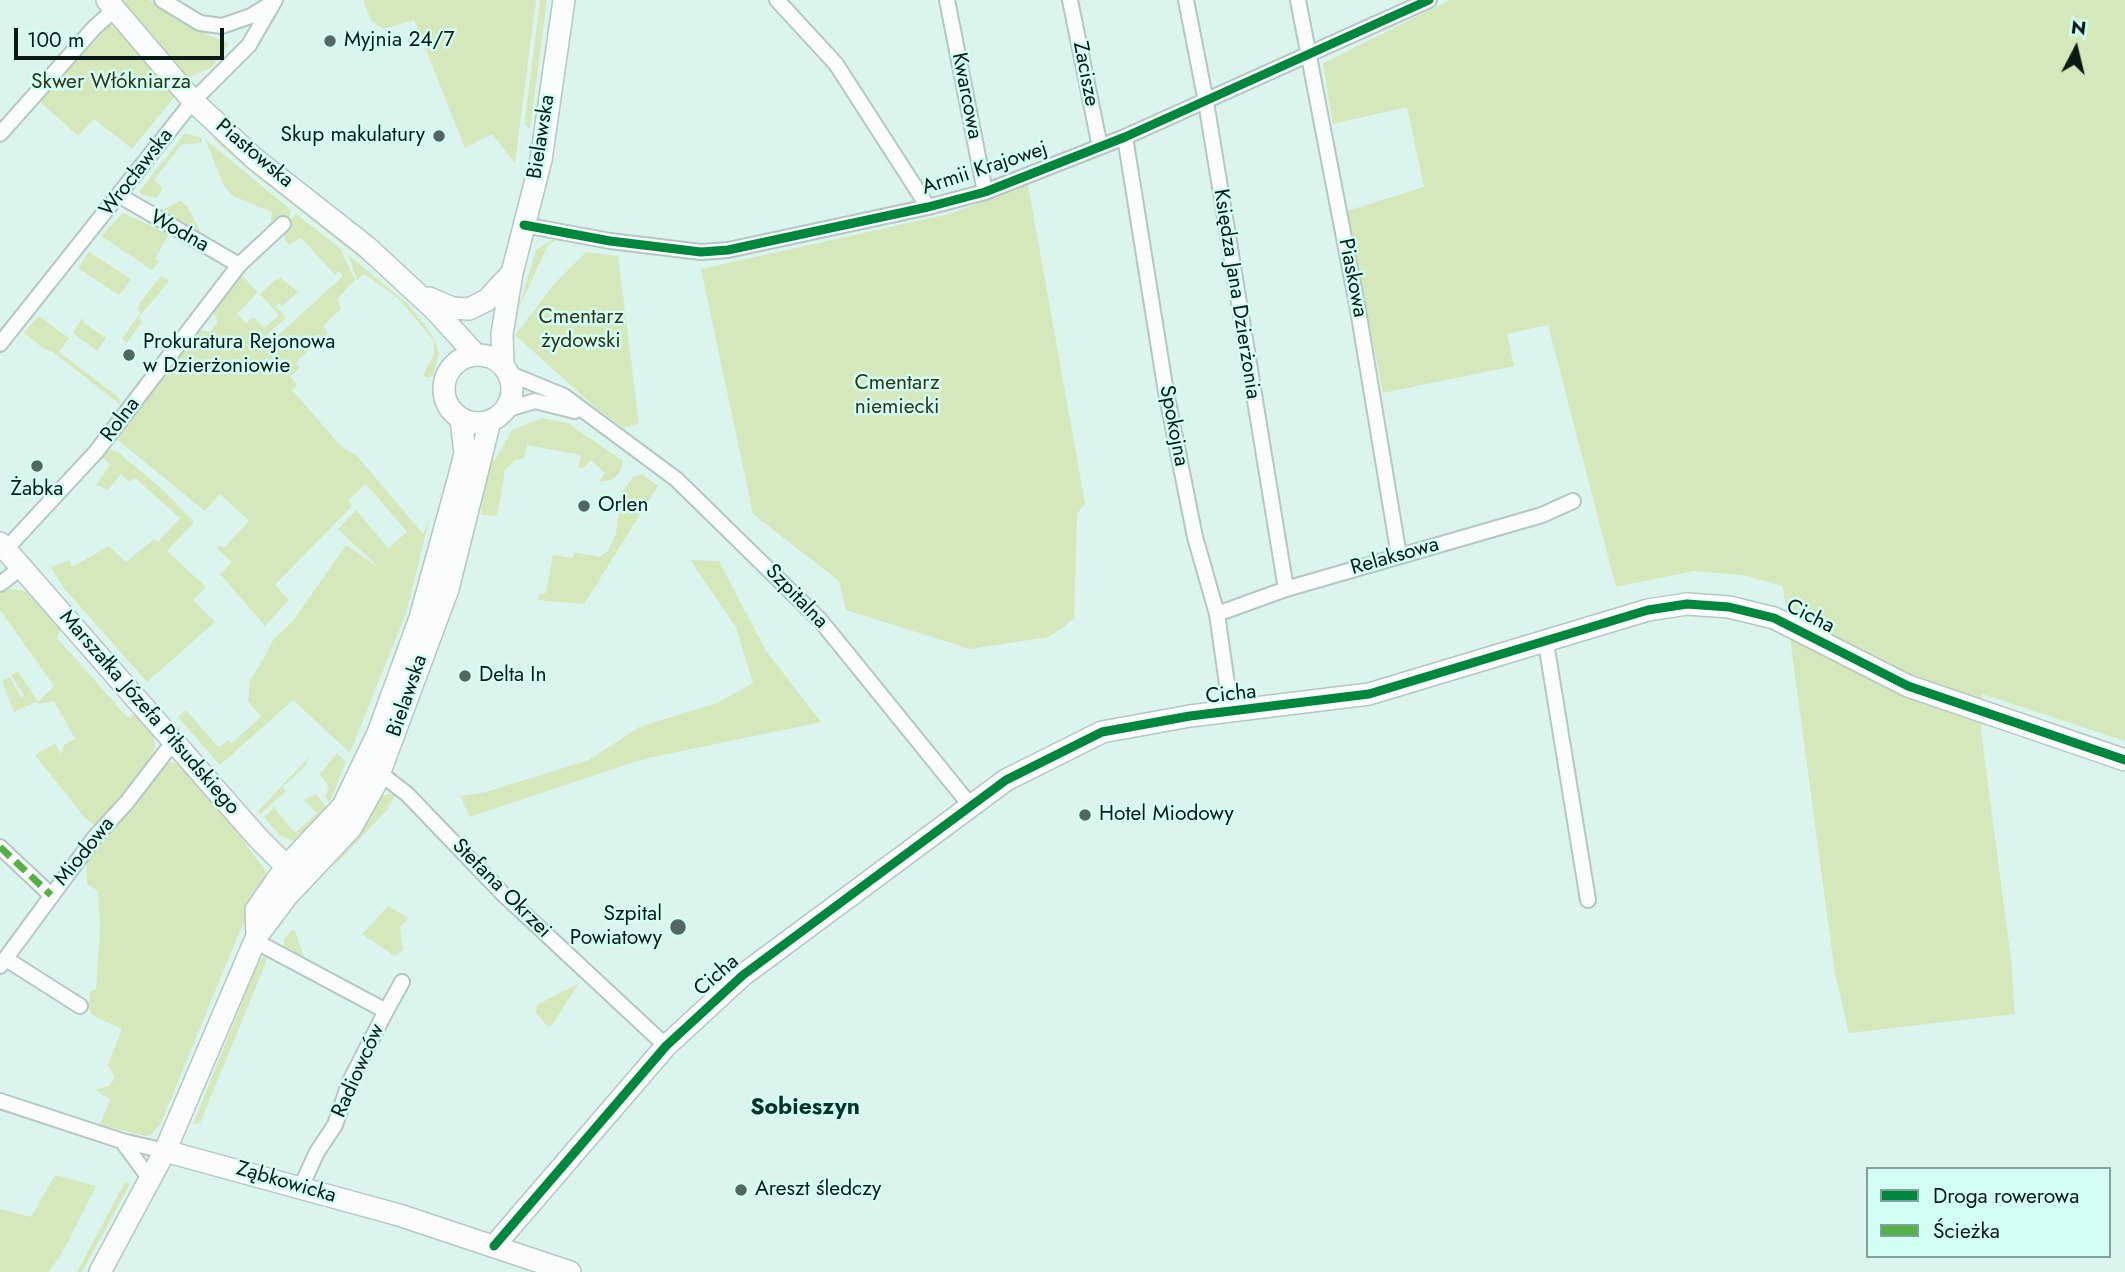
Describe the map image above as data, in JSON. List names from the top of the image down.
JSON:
{
  "streets": {
    "street": [
      "Zacisze",
      "Kwarcowa",
      "Bielawska",
      "Piastowska",
      "Armii Krajowej",
      "Wrocławska",
      "Wodna",
      "Piaskowa",
      "Księdza Jana Dzierżonia",
      "Rolna",
      "Spokojna",
      "Relaksowa",
      "Szpitalna",
      "Cicha",
      "Marszałka Józefa Piłsudskiego",
      "Miodowa",
      "Stefana Okrzei",
      "Radiowców",
      "Ząbkowicka"
    ]
  },
  "crossings": [
    ["Zacisze", "Armii Krajowej"],
    ["Kwarcowa", "Armii Krajowej"],
    ["Bielawska", "Piastowska"],
    ["Bielawska", "Armii Krajowej"],
    ["Bielawska", "Szpitalna"],
    ["Bielawska", "Marszałka Józefa Piłsudskiego"],
    ["Bielawska", "Stefana Okrzei"],
    ["Bielawska", "Radiowców"],
    ["Bielawska", "Ząbkowicka"],
    ["Piastowska", "Wrocławska"],
    ["Piastowska", "Szpitalna"],
    ["Armii Krajowej", "Piaskowa"],
    ["Armii Krajowej", "Księdza Jana Dzierżonia"],
    ["Armii Krajowej", "Spokojna"],
    ["Wrocławska", "Wodna"],
    ["Wodna", "Rolna"],
    ["Piaskowa", "Relaksowa"],
    ["Księdza Jana Dzierżonia", "Relaksowa"],
    ["Rolna", "Marszałka Józefa Piłsudskiego"],
    ["Spokojna", "Relaksowa"],
    ["Spokojna", "Cicha"],
    ["Szpitalna", "Cicha"],
    ["Cicha", "Stefana Okrzei"],
    ["Cicha", "Ząbkowicka"],
    ["Marszałka Józefa Piłsudskiego", "Miodowa"],
    ["Radiowców", "Ząbkowicka"]
  ],
  "districts": ["Sobieszyn"],
  "parks": ["Skwer Włókniarza", "Cmentarz żydowski", "Cmentarz niemiecki"],
  "places": [
    "Myjnia 24/7",
    "Skup makulatury",
    "Prokuratura Rejonowa w Dzierżoniowie",
    "Żabka",
    "Orlen",
    "Delta In",
    "Hotel Miodowy",
    "Szpital Powiatowy",
    "Areszt śledczy"
  ],
  "legend": ["Droga rowerowa", "Ścieżka"],
  "scale_bar": "100 m",
  "north": "top"
}
